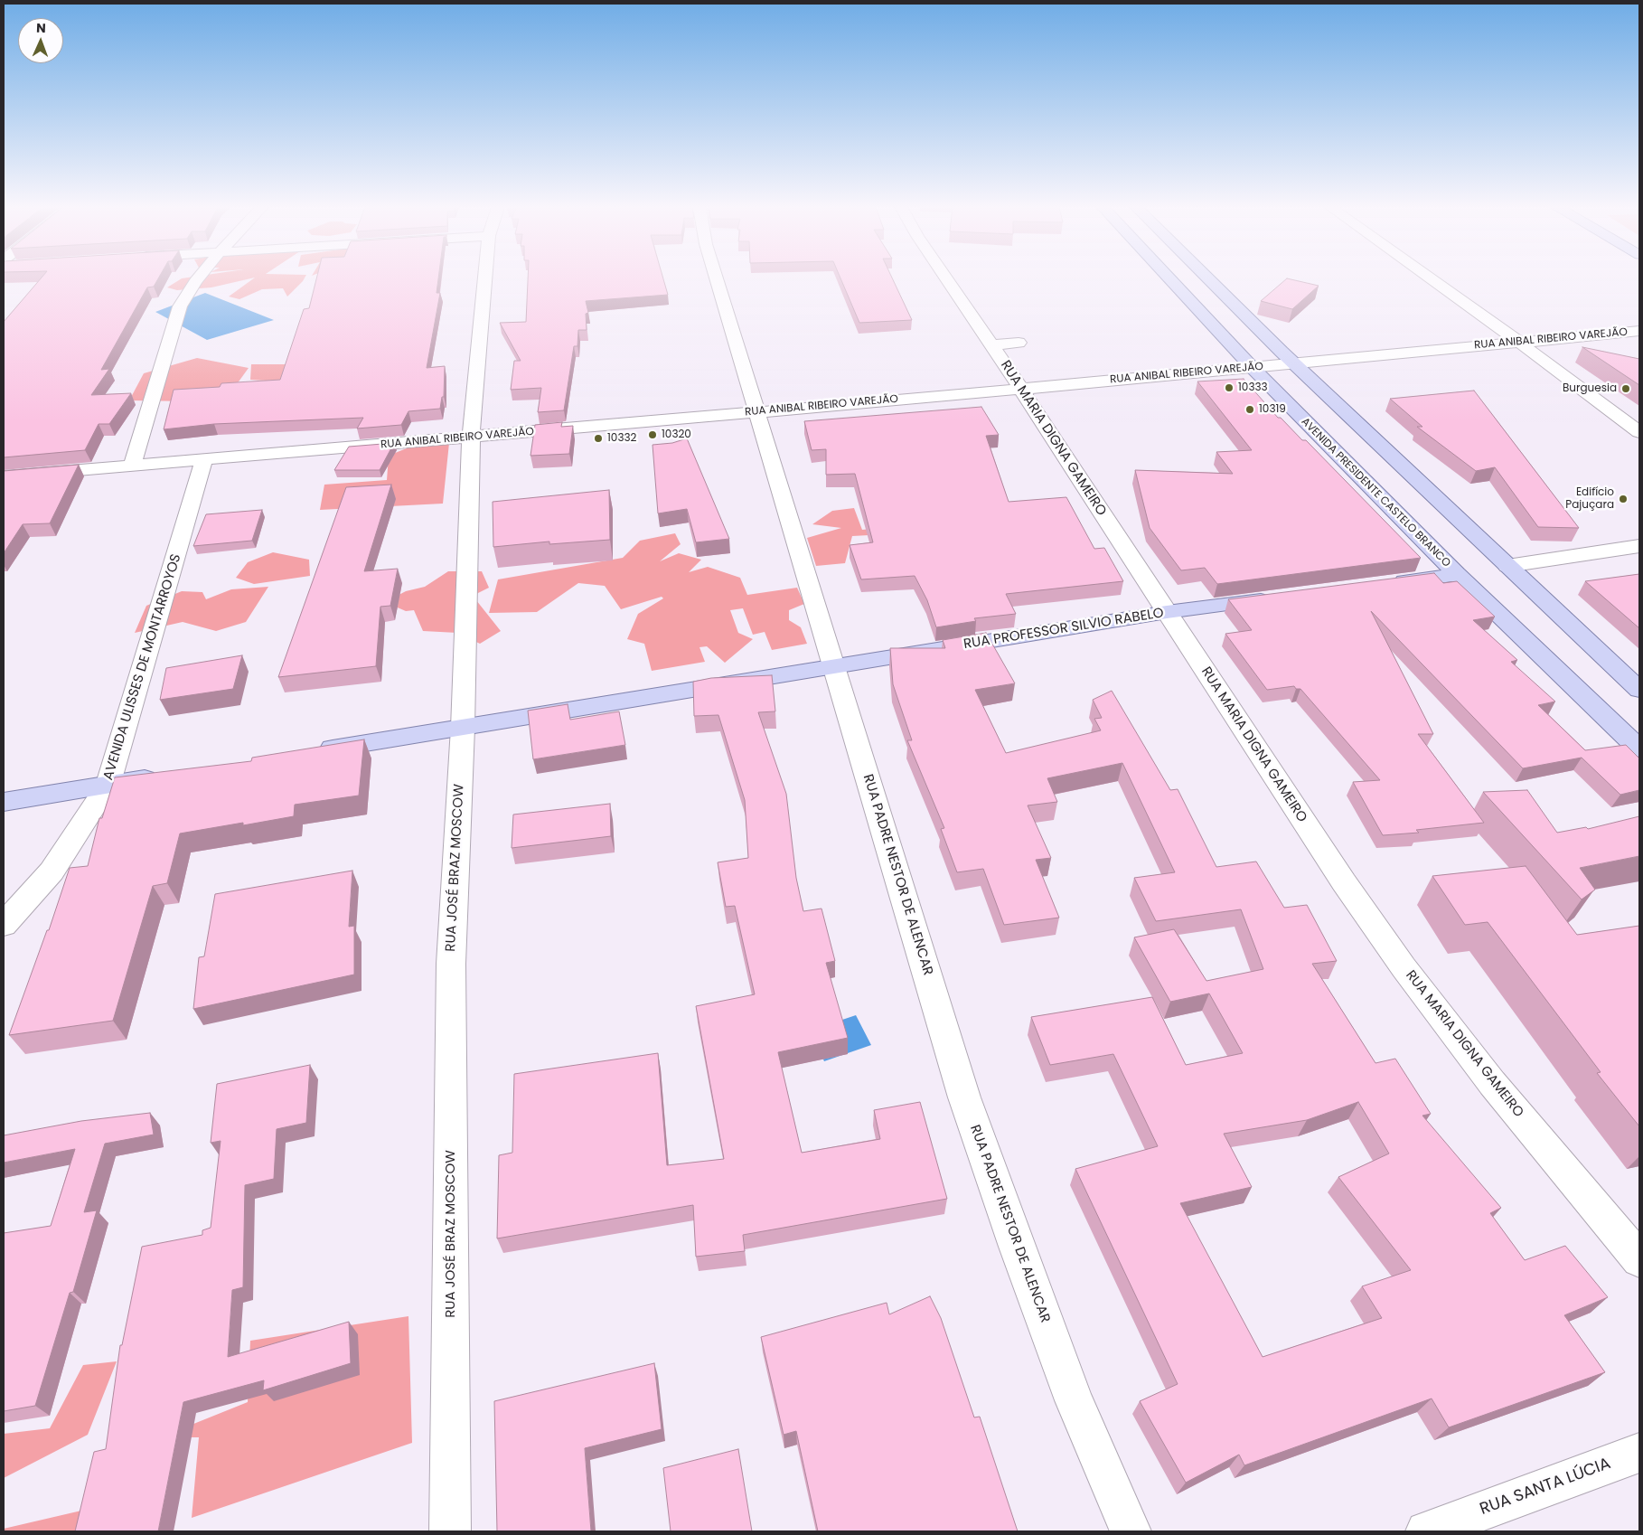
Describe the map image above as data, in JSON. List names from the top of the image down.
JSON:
{
  "streets": {
    "main road": ["AVENIDA PRESIDENTE CASTELO BRANCO", "RUA PROFESSOR SILVIO RABELO"],
    "street": [
      "RUA ANIBAL RIBEIRO VAREJÃO",
      "RUA MARIA DIGNA GAMEIRO",
      "AVENIDA ULISSES DE MONTARROYOS",
      "RUA JOSÉ BRAZ MOSCOW",
      "RUA PADRE NESTOR DE ALENCAR",
      "RUA SANTA LÚCIA"
    ]
  },
  "crossings": [
    ["RUA ANIBAL RIBEIRO VAREJÃO", "RUA MARIA DIGNA GAMEIRO"],
    ["RUA ANIBAL RIBEIRO VAREJÃO", "AVENIDA PRESIDENTE CASTELO BRANCO"],
    ["RUA ANIBAL RIBEIRO VAREJÃO", "AVENIDA ULISSES DE MONTARROYOS"],
    ["RUA ANIBAL RIBEIRO VAREJÃO", "RUA JOSÉ BRAZ MOSCOW"],
    ["RUA ANIBAL RIBEIRO VAREJÃO", "RUA PADRE NESTOR DE ALENCAR"],
    ["RUA MARIA DIGNA GAMEIRO", "RUA PROFESSOR SILVIO RABELO"],
    ["RUA PROFESSOR SILVIO RABELO", "RUA JOSÉ BRAZ MOSCOW"],
    ["RUA PROFESSOR SILVIO RABELO", "RUA PADRE NESTOR DE ALENCAR"]
  ],
  "places": [
    "10333",
    "Burguesia",
    "10319",
    "10320",
    "10332",
    "Edifício Pajuçara"
  ],
  "north": "top"
}
